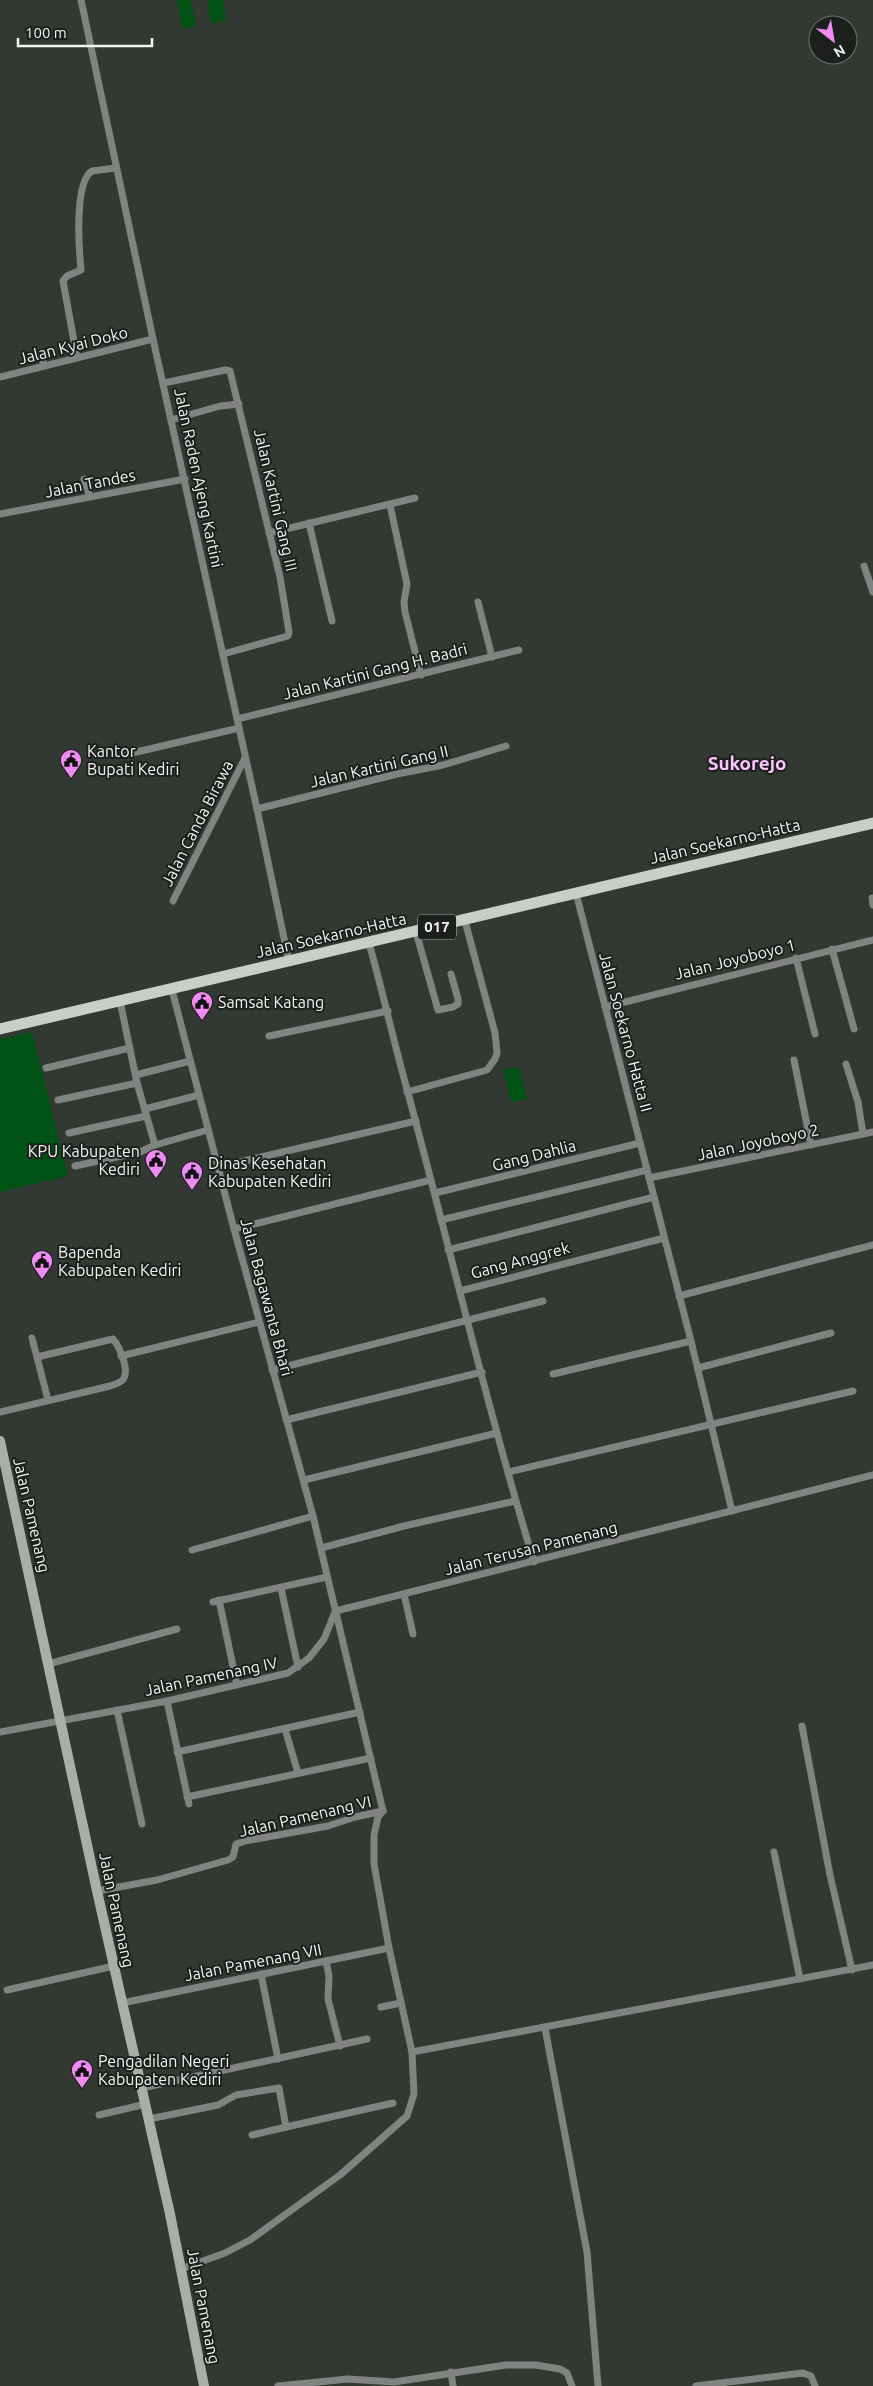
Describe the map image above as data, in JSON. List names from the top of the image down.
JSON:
{
  "streets": {
    "main road": ["Jalan Soekarno-Hatta", "017", "Jalan Pamenang"],
    "street": [
      "Jalan Kyai Doko",
      "Jalan Raden Ajeng Kartini",
      "Jalan Tandes",
      "Jalan Kartini Gang III",
      "Jalan Kartini Gang H. Badri",
      "Jalan Kartini Gang II",
      "Jalan Canda Birawa",
      "Jalan Joyoboyo 1",
      "Jalan Soekarno Hatta II",
      "Jalan Joyoboyo 2",
      "Gang Dahlia",
      "Gang Anggrek",
      "Jalan Bagawanta Bhari",
      "Jalan Terusan Pamenang",
      "Jalan Pamenang IV",
      "Jalan Pamenang VI",
      "Jalan Pamenang VII"
    ]
  },
  "crossings": [
    ["Jalan Kyai Doko", "Jalan Raden Ajeng Kartini"],
    ["Jalan Raden Ajeng Kartini", "Jalan Tandes"],
    ["Jalan Raden Ajeng Kartini", "Jalan Kartini Gang III"],
    ["Jalan Raden Ajeng Kartini", "Jalan Kartini Gang H. Badri"],
    ["Jalan Raden Ajeng Kartini", "Jalan Kartini Gang II"],
    ["Jalan Raden Ajeng Kartini", "Jalan Canda Birawa"],
    ["Jalan Raden Ajeng Kartini", "Jalan Soekarno-Hatta"],
    ["Jalan Soekarno-Hatta", "Jalan Soekarno Hatta II"],
    ["Jalan Soekarno-Hatta", "Jalan Bagawanta Bhari"],
    ["Jalan Joyoboyo 1", "Jalan Soekarno Hatta II"],
    ["Jalan Soekarno Hatta II", "Jalan Joyoboyo 2"],
    ["Jalan Soekarno Hatta II", "Gang Dahlia"],
    ["Jalan Soekarno Hatta II", "Gang Anggrek"],
    ["Jalan Soekarno Hatta II", "Jalan Terusan Pamenang"],
    ["Jalan Bagawanta Bhari", "Jalan Terusan Pamenang"],
    ["Jalan Bagawanta Bhari", "Jalan Pamenang IV"],
    ["Jalan Bagawanta Bhari", "Jalan Pamenang VI"],
    ["Jalan Pamenang", "Jalan Pamenang IV"],
    ["Jalan Pamenang", "Jalan Pamenang VI"],
    ["Jalan Pamenang", "Jalan Pamenang VII"],
    ["Jalan Terusan Pamenang", "Jalan Pamenang IV"]
  ],
  "districts": ["Sukorejo"],
  "places": {
    "public building": [
      "Kantor Bupati Kediri",
      "Samsat Katang",
      "KPU Kabupaten Kediri",
      "Dinas Kesehatan Kabupaten Kediri",
      "Bapenda Kabupaten Kediri",
      "Pengadilan Negeri Kabupaten Kediri"
    ]
  },
  "scale_bar": "100 m",
  "north": "bottom right"
}
